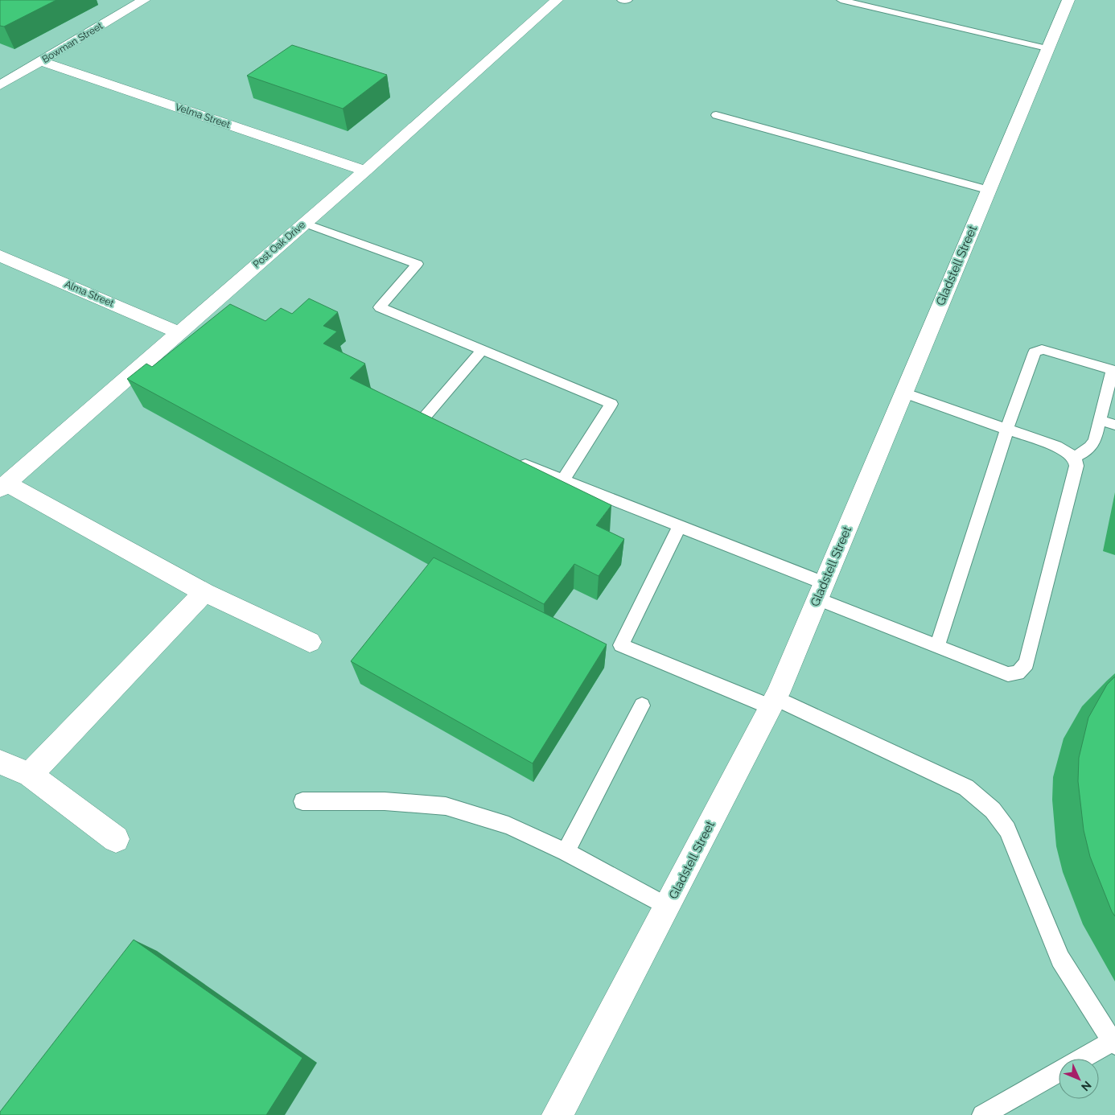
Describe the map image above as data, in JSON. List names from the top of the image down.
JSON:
{
  "streets": {
    "street": [
      "Bowman Street",
      "Velma Street",
      "Post Oak Drive",
      "Gladstell Street",
      "Alma Street"
    ]
  },
  "crossings": [
    ["Bowman Street", "Velma Street"],
    ["Velma Street", "Post Oak Drive"],
    ["Post Oak Drive", "Alma Street"]
  ],
  "north": "bottom right"
}
